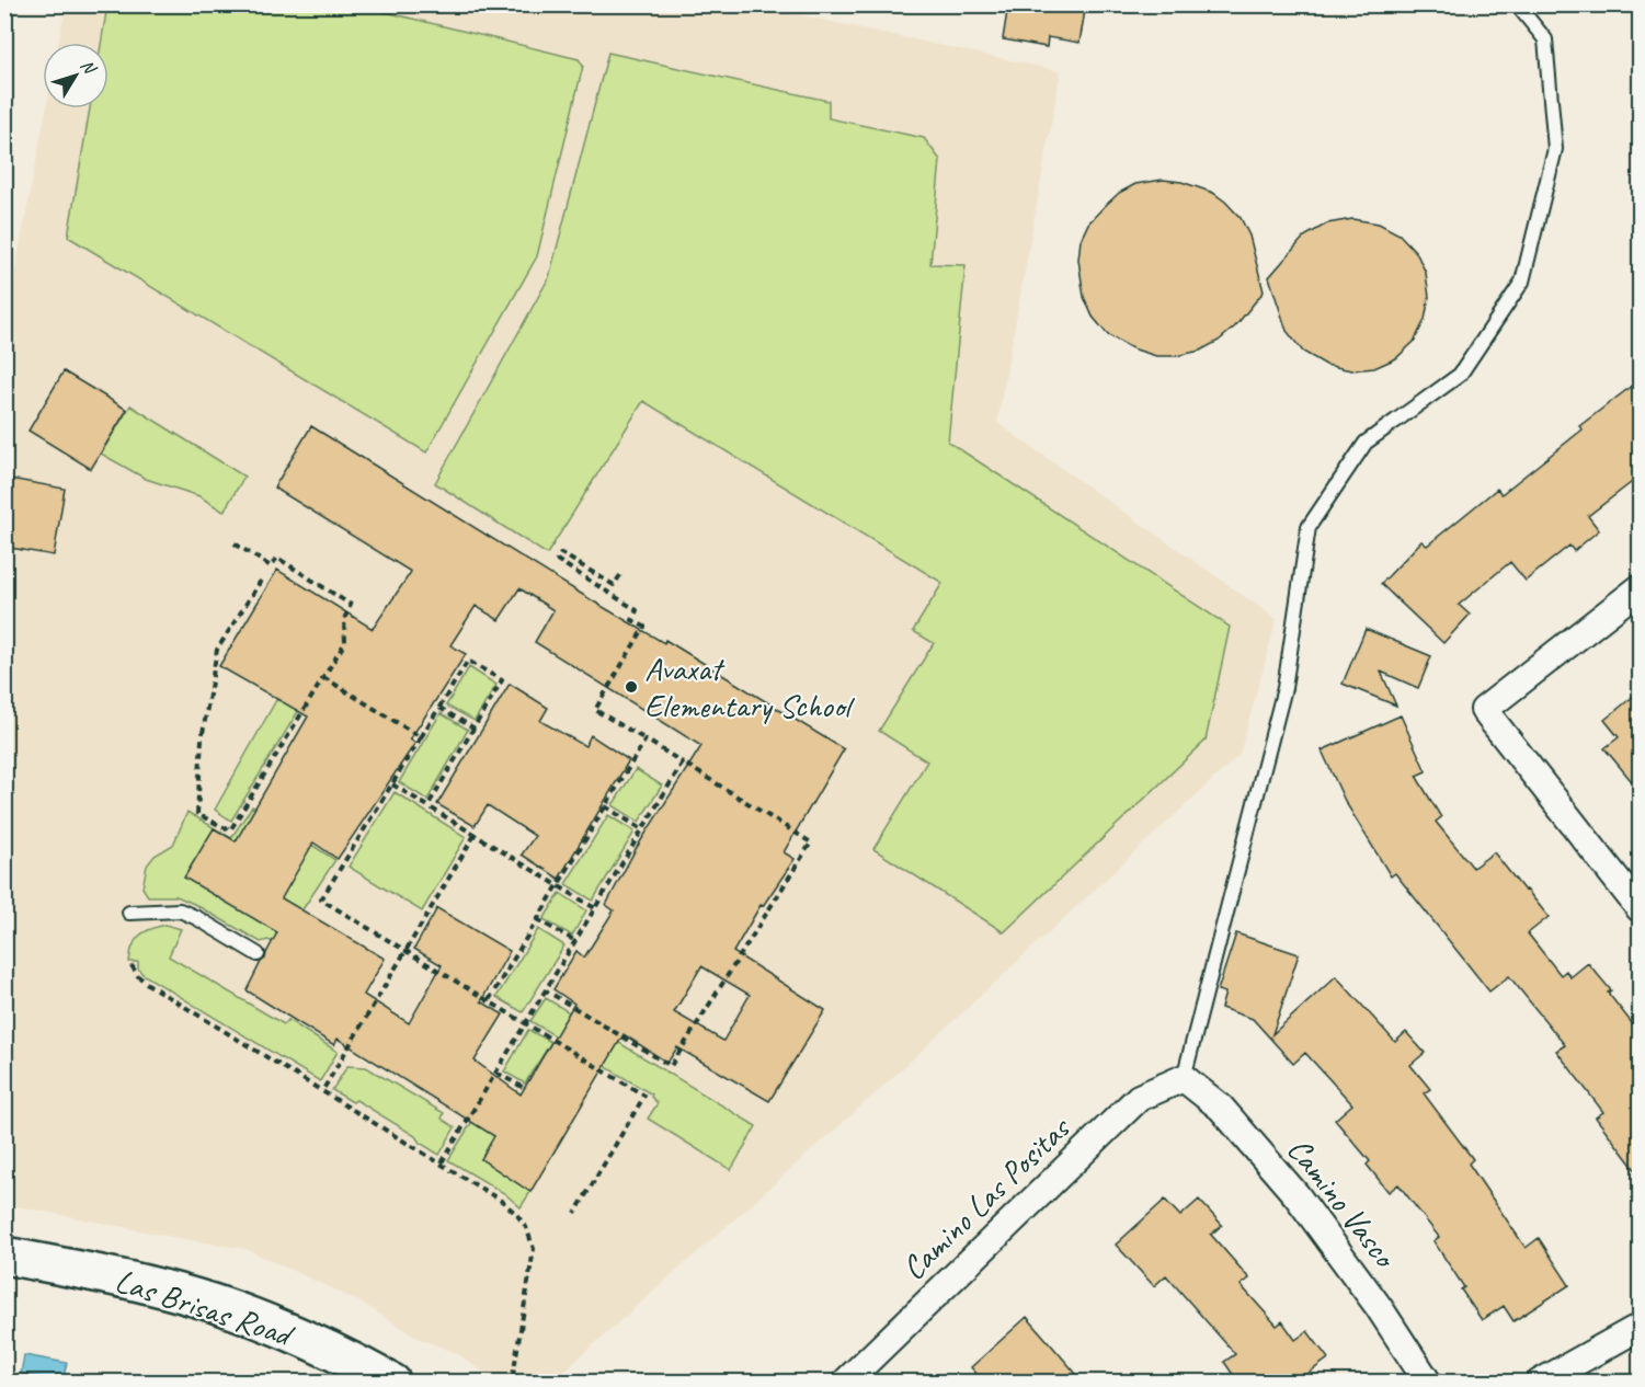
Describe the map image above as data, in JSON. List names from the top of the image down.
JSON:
{
  "streets": {
    "street": ["Camino Las Positas", "Camino Vasco", "Las Brisas Road"]
  },
  "crossings": [
    ["Camino Las Positas", "Camino Vasco"]
  ],
  "places": ["Avaxat Elementary School"],
  "north": "top right"
}
